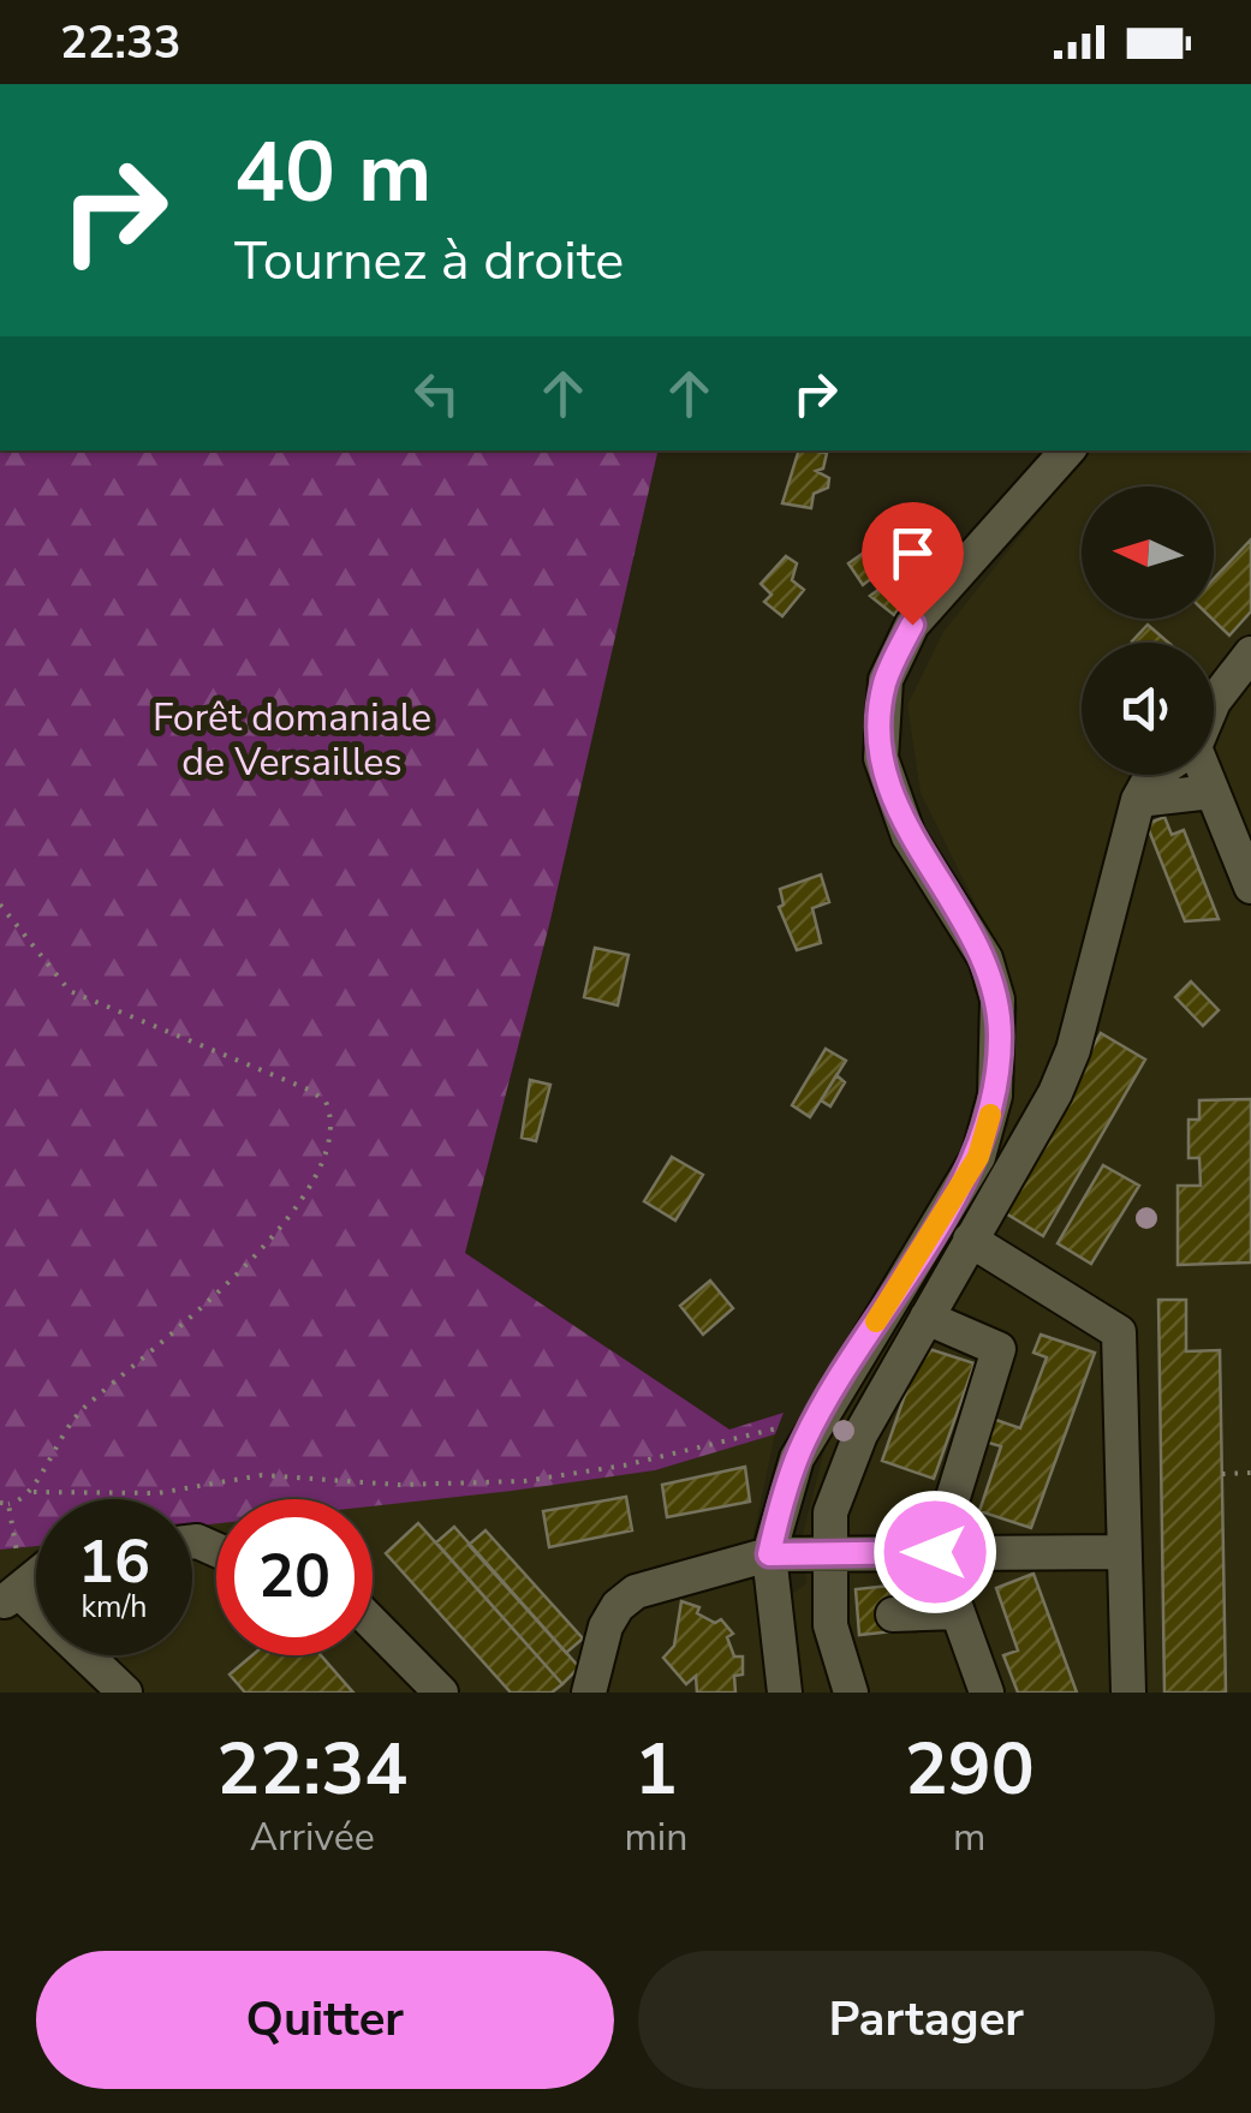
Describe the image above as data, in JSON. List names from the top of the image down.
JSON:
{
  "parks": ["Forêt domaniale de Versailles"],
  "north": "left",
  "page": {
    "status": "22:33",
    "turn": ["40 m", "Tournez à droite"],
    "speed": "16 km/h",
    "limit": "20",
    "eta": [
      "22:34",
      "Arrivée",
      "1",
      "min",
      "290",
      "m"
    ],
    "buttons": ["Quitter", "Partager"]
  }
}
